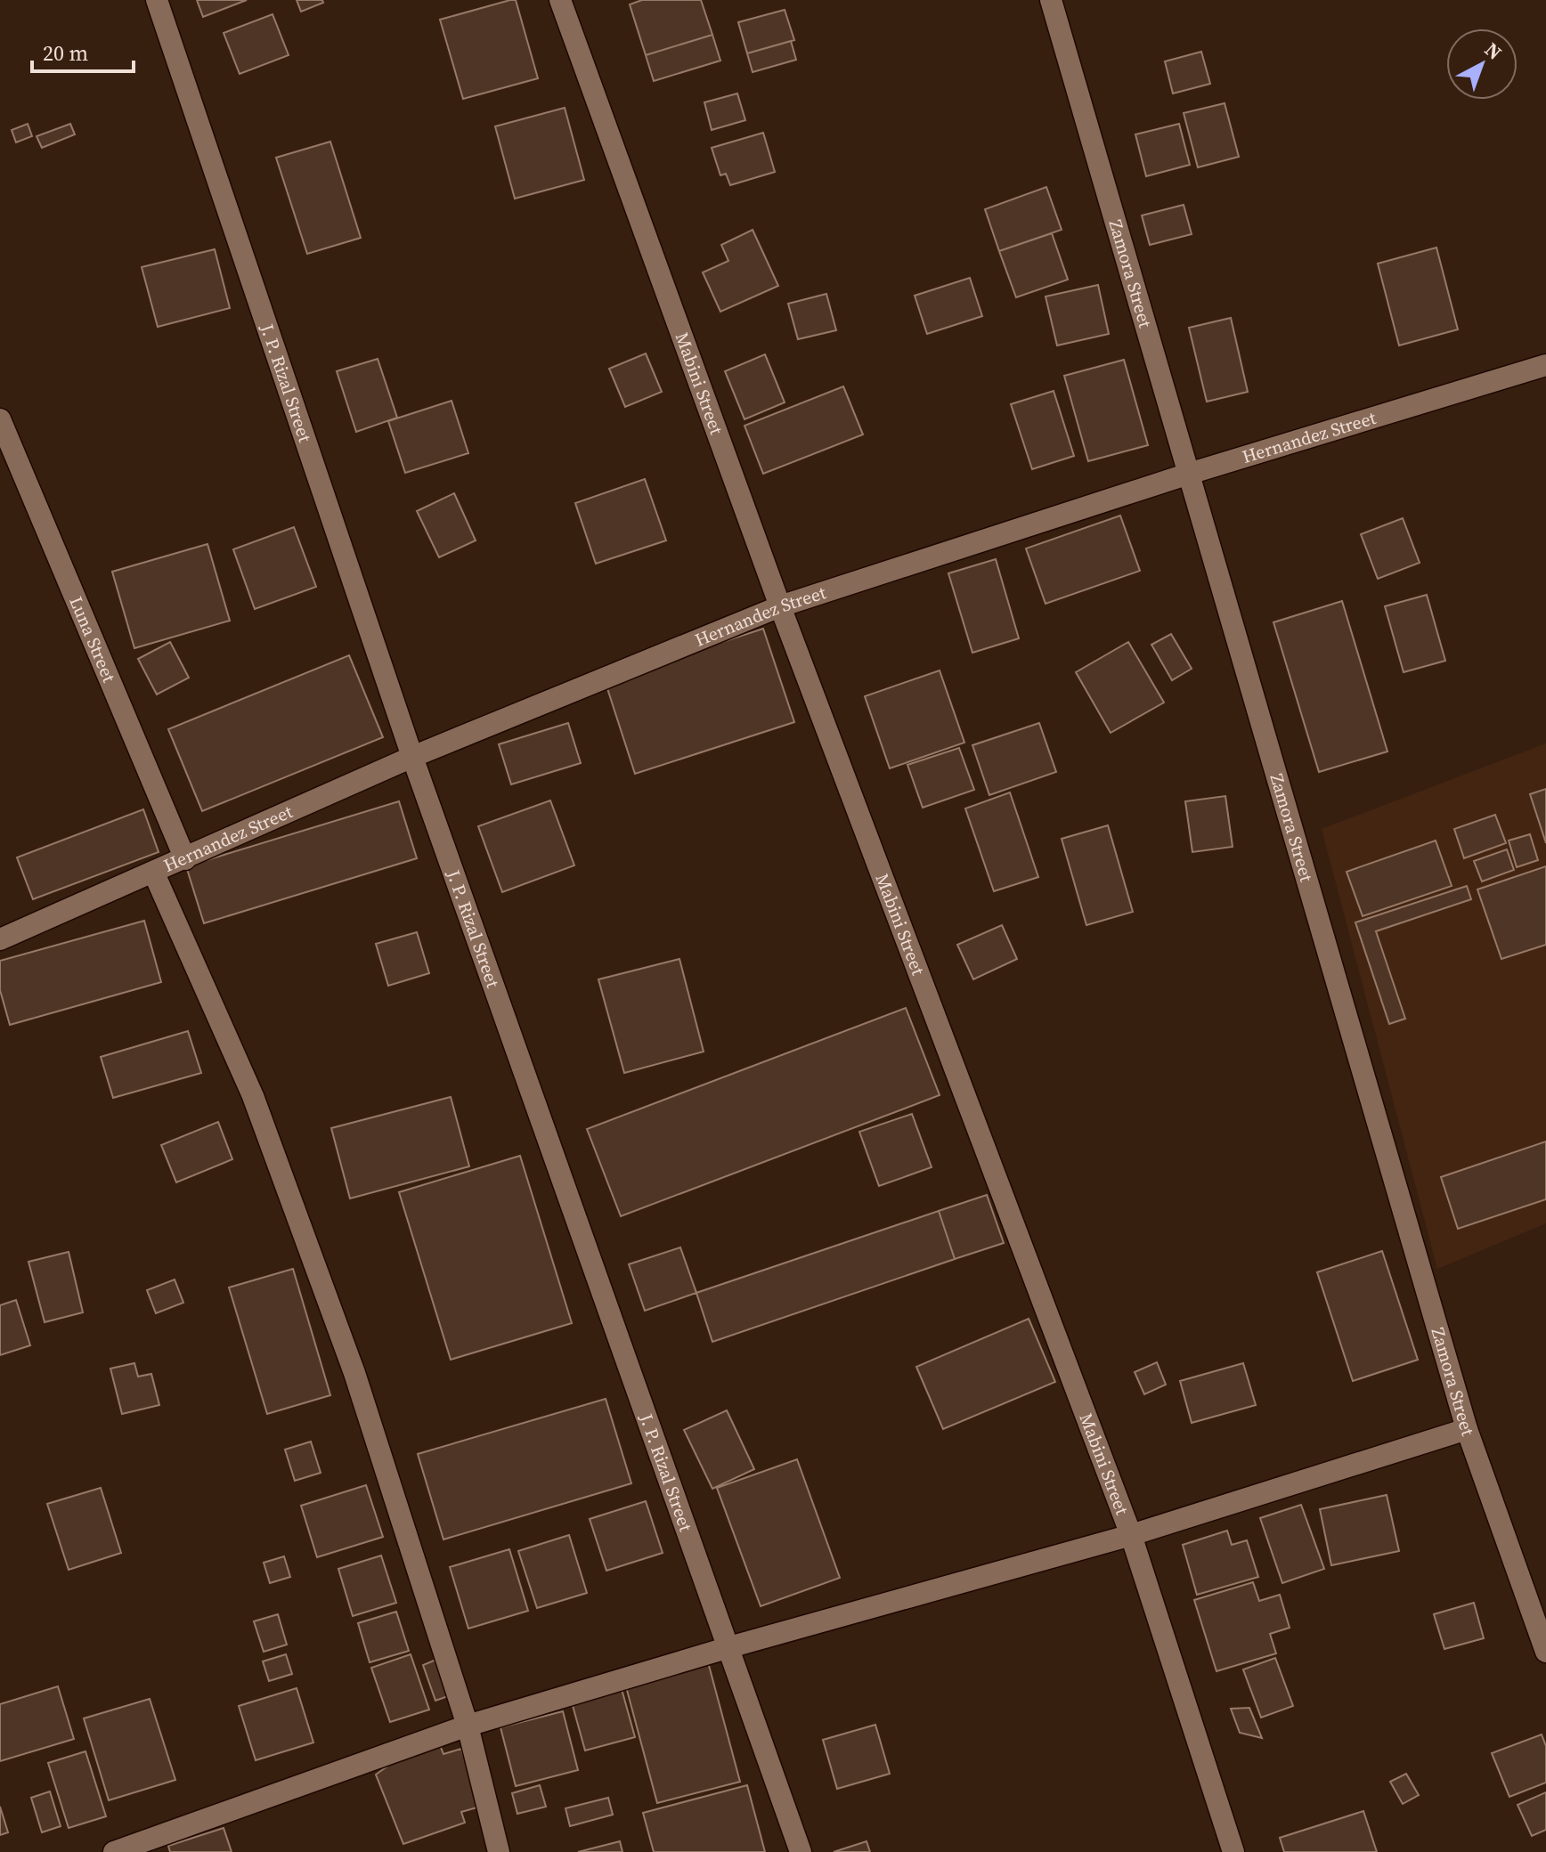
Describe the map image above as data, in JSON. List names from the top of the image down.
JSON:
{
  "streets": {
    "street": [
      "Zamora Street",
      "J. P. Rizal Street",
      "Mabini Street",
      "Hernandez Street",
      "Luna Street"
    ]
  },
  "crossings": [
    ["Zamora Street", "Hernandez Street"],
    ["J. P. Rizal Street", "Hernandez Street"],
    ["Mabini Street", "Hernandez Street"],
    ["Hernandez Street", "Luna Street"]
  ],
  "scale_bar": "20 m",
  "north": "top right"
}
